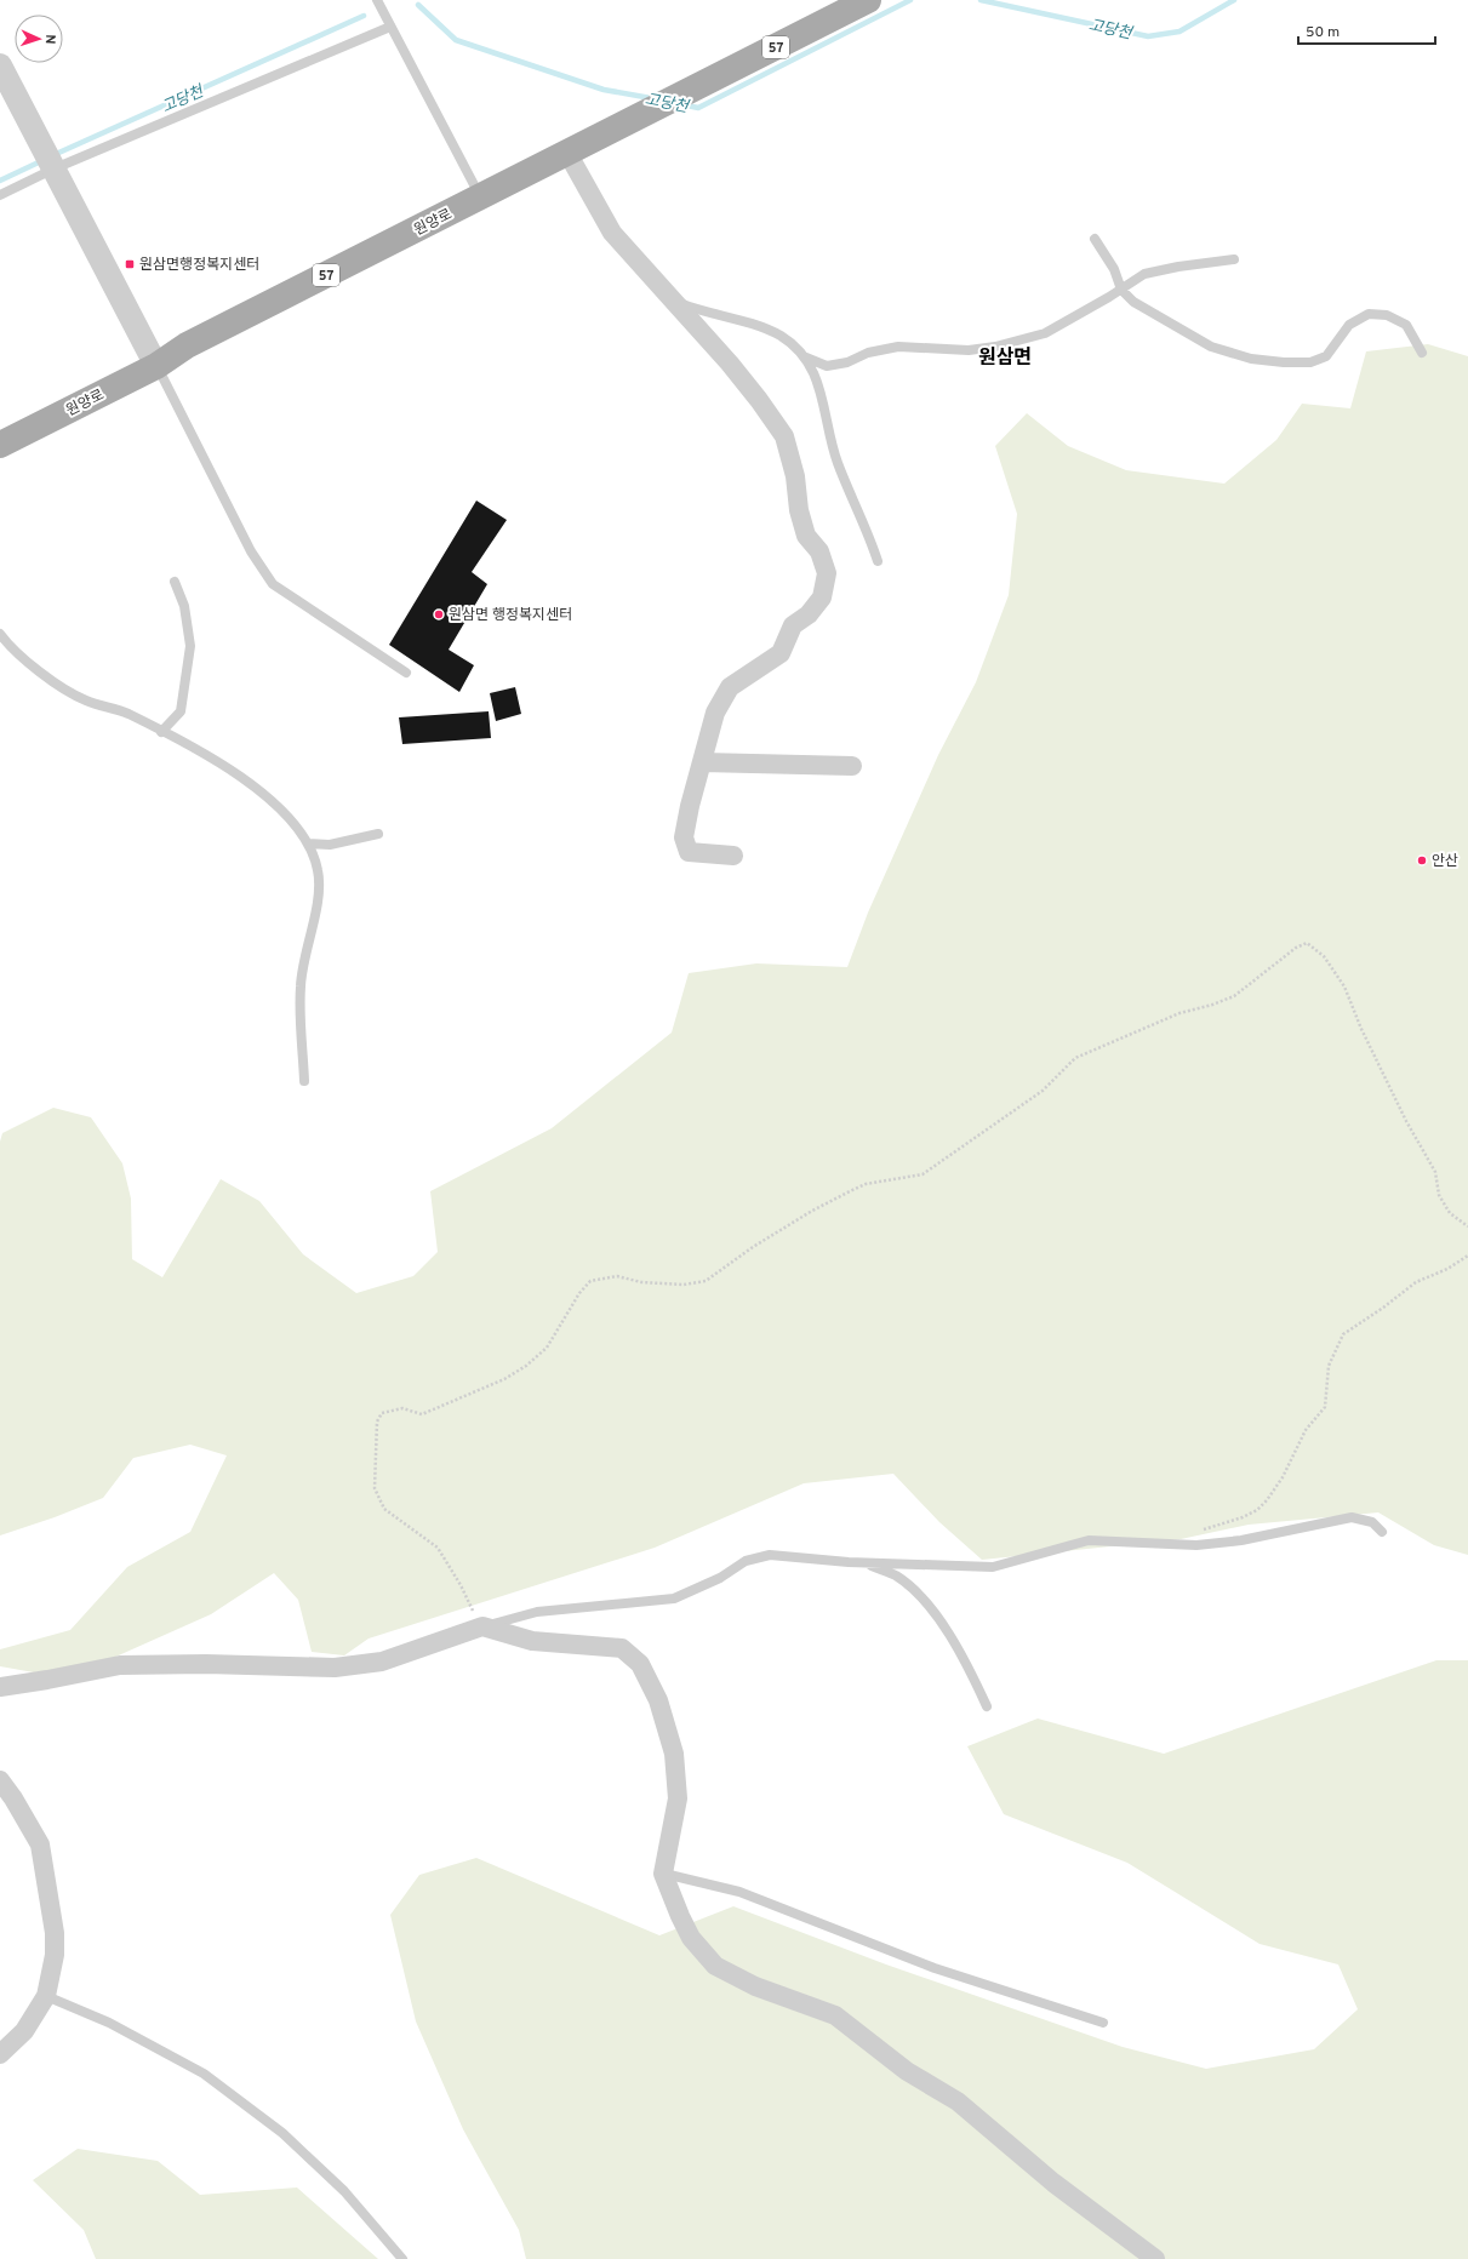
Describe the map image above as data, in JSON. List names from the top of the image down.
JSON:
{
  "streets": {
    "main road": ["57", "원양로"]
  },
  "districts": ["원삼면"],
  "water": ["고당천"],
  "places": {
    "transit": ["원삼면행정복지센터"],
    "other": ["원삼면 행정복지센터", "안산"]
  },
  "scale_bar": "50 m",
  "north": "right"
}
